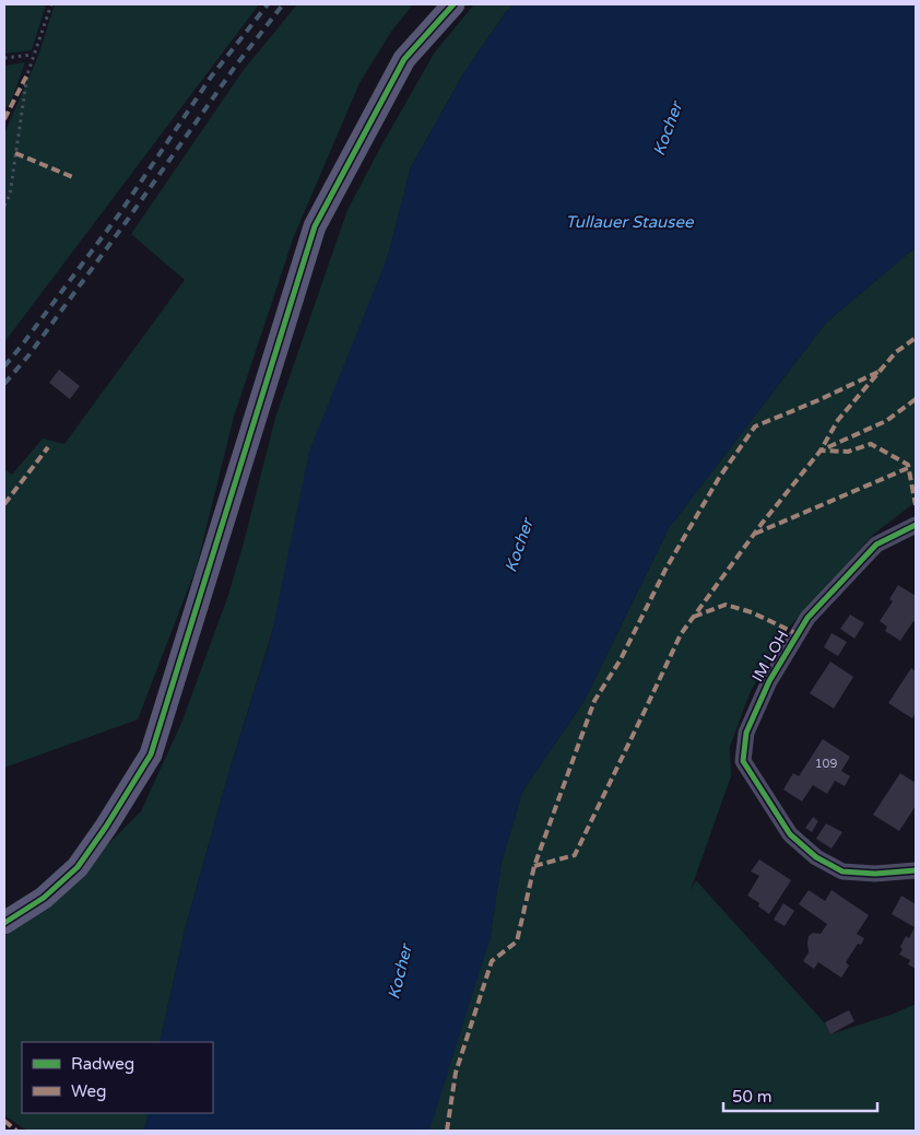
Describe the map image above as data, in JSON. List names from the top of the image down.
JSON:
{
  "streets": {
    "street": ["IM LOH"]
  },
  "water": ["Kocher", "Tullauer Stausee"],
  "house_numbers": ["109"],
  "legend": ["Radweg", "Weg"],
  "scale_bar": "50 m"
}
